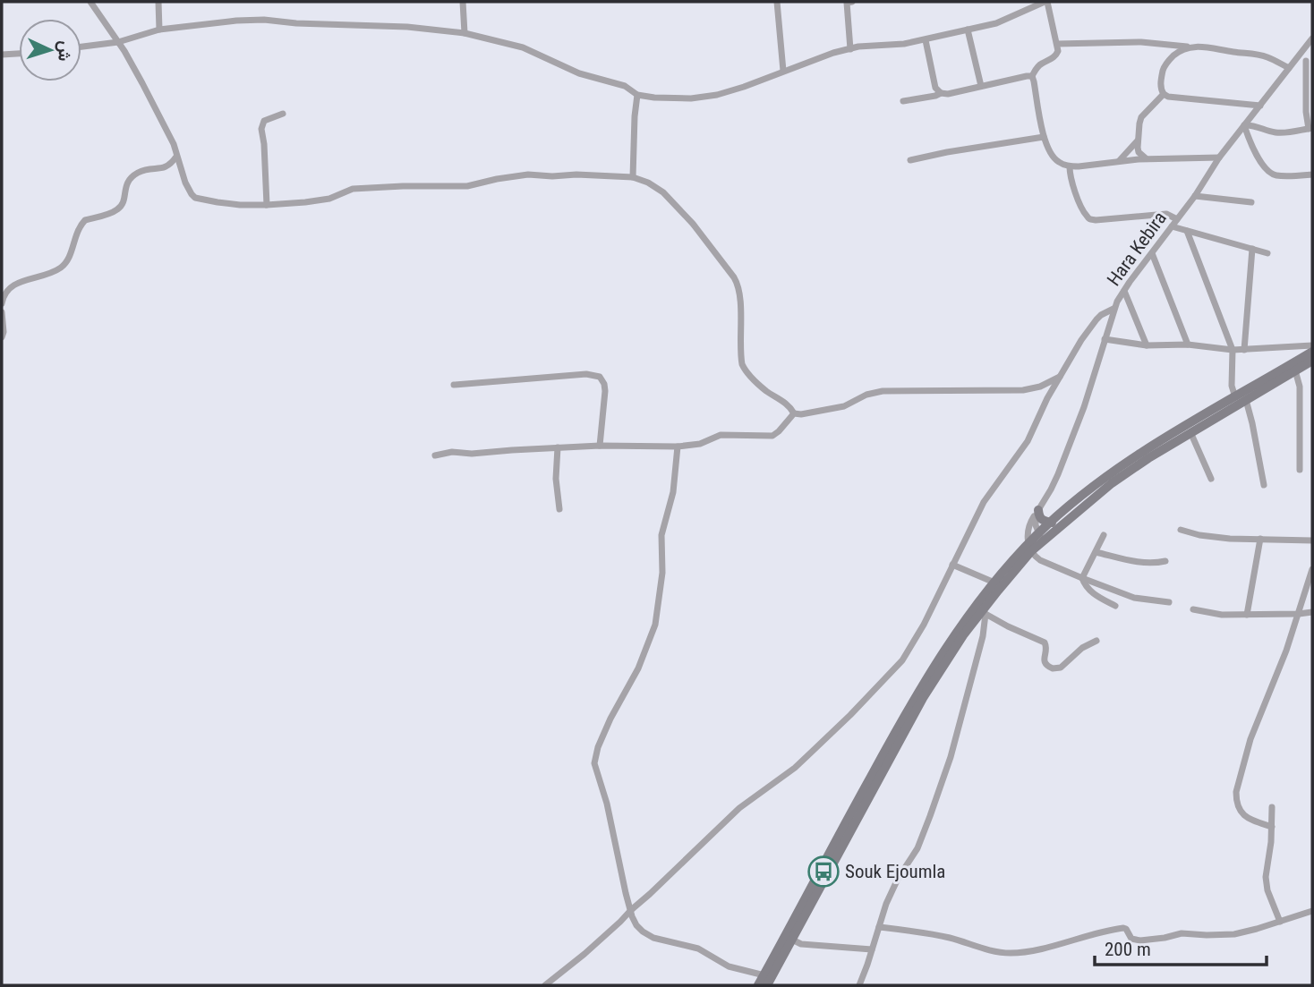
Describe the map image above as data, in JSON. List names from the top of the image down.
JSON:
{
  "streets": {
    "street": ["Hara Kebira"]
  },
  "places": {
    "bus stop": ["Souk Ejoumla"]
  },
  "scale_bar": "200 m",
  "north": "right"
}
